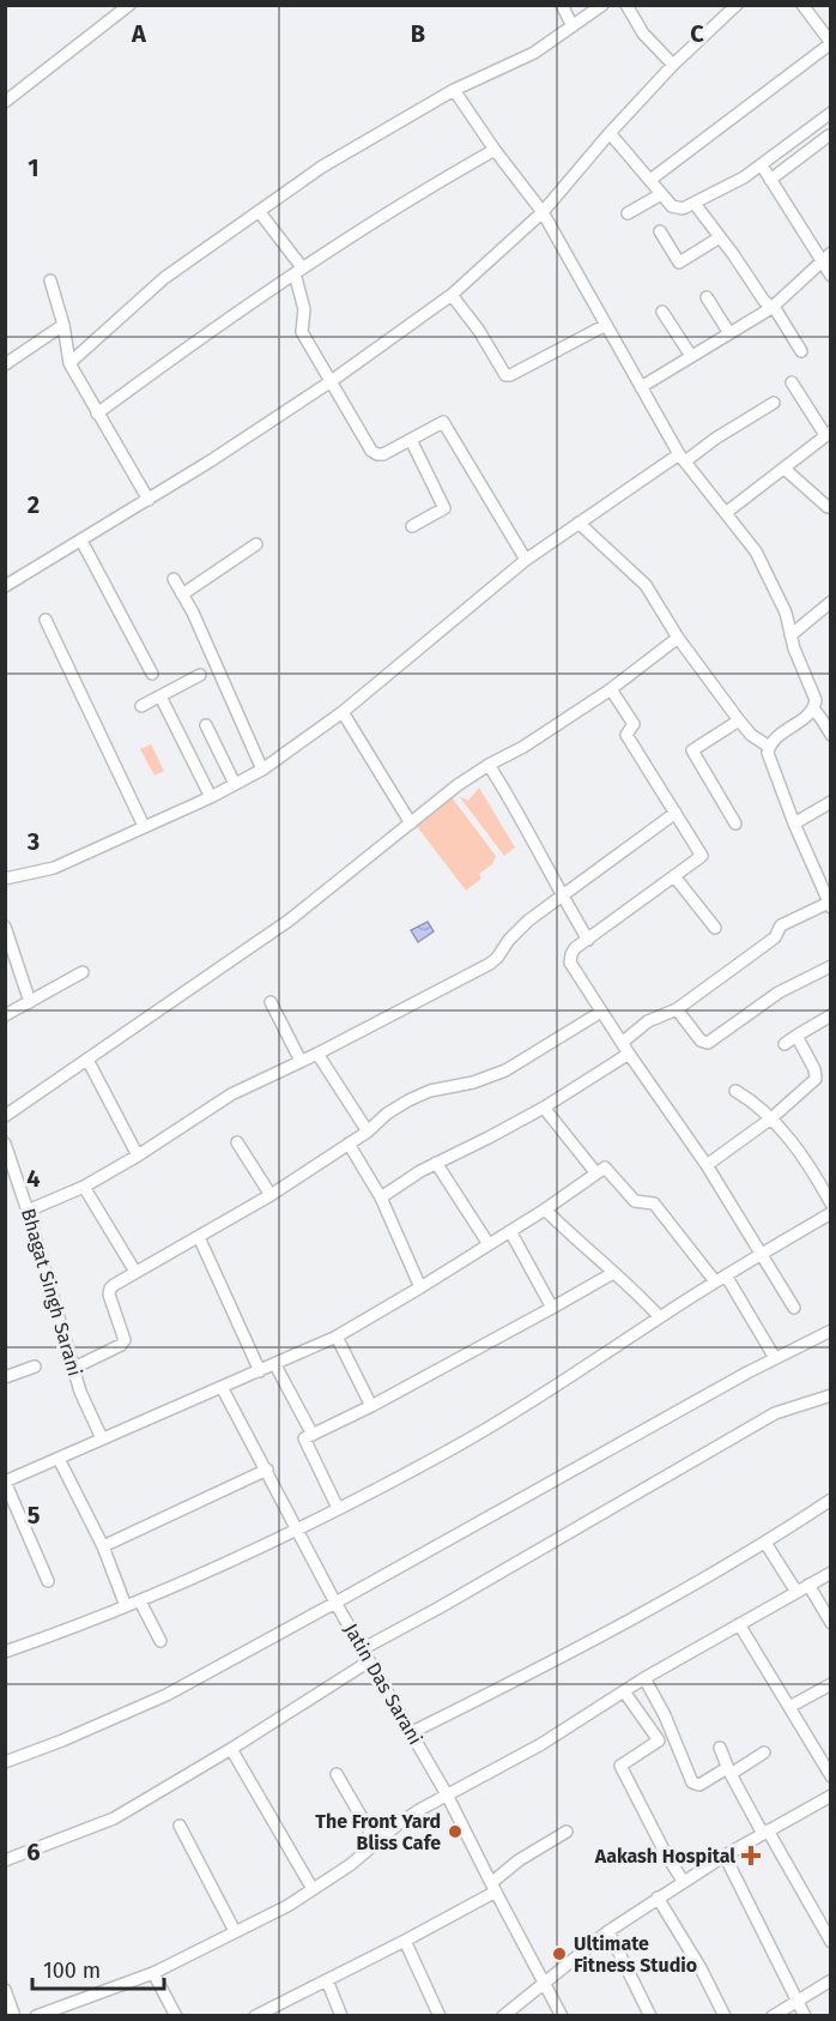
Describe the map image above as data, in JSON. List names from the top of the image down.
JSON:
{
  "streets": {
    "street": ["Bhagat Singh Sarani", "Jatin Das Sarani"]
  },
  "places": {
    "other": ["The Front Yard Bliss Cafe", "Ultimate Fitness Studio"],
    "health": ["Aakash Hospital"]
  },
  "scale_bar": "100 m",
  "grid": {
    "columns": ["A", "B", "C"],
    "rows": [
      "1",
      "2",
      "3",
      "4",
      "5",
      "6"
    ]
  }
}
